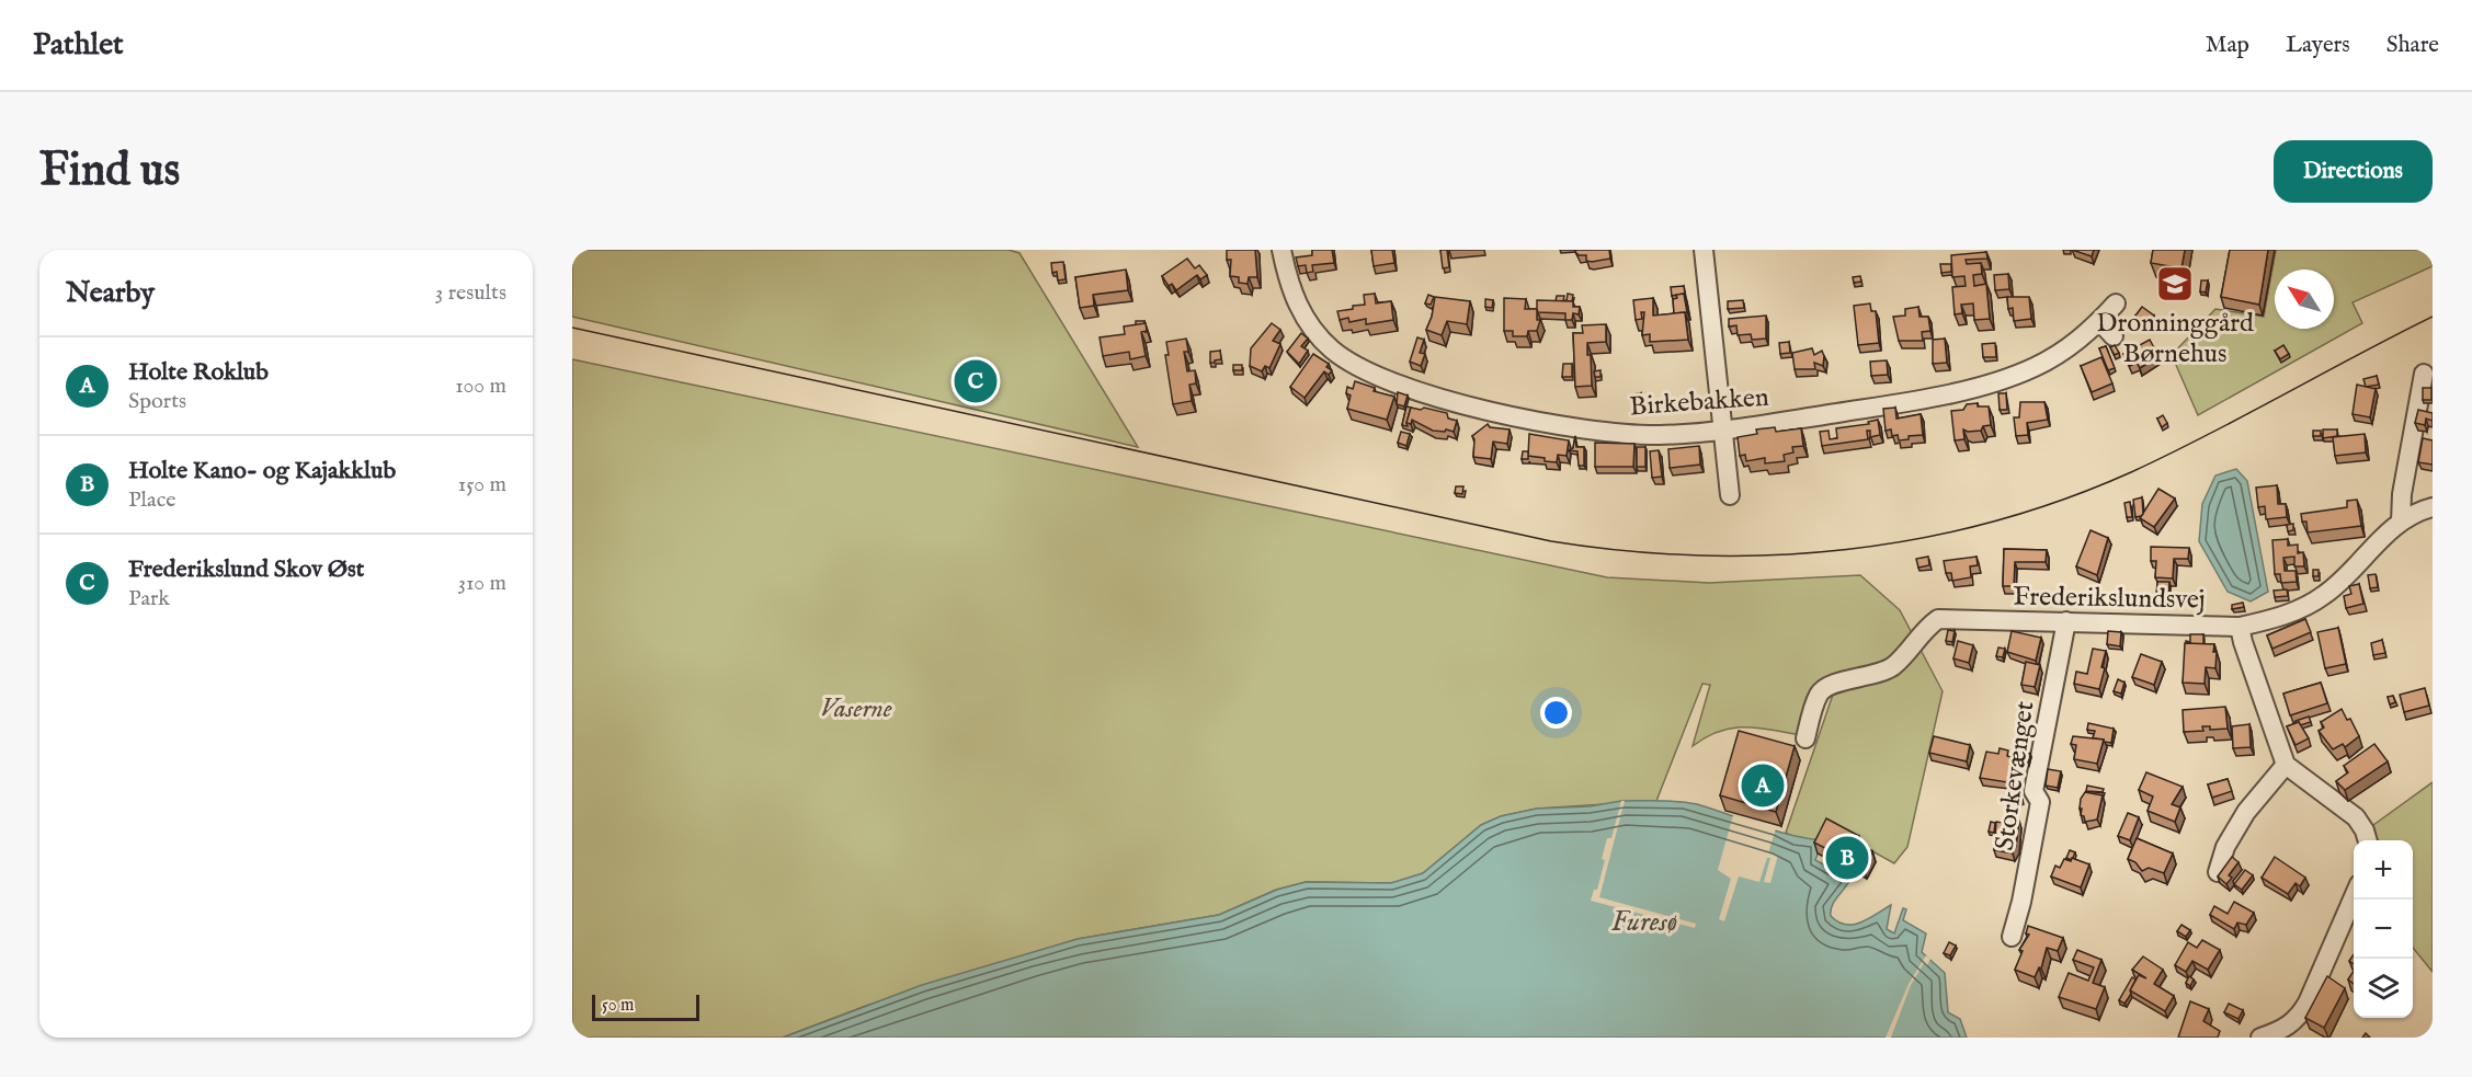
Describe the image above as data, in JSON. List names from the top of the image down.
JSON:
{
  "streets": {
    "street": ["Birkebakken", "Frederikslundsvej", "Storkevænget"]
  },
  "crossings": [
    ["Frederikslundsvej", "Storkevænget"]
  ],
  "water": ["Furesø"],
  "parks": ["Vaserne"],
  "places": {
    "school or university": ["Dronninggård Børnehus"]
  },
  "scale_bar": "50 m",
  "north": "top left",
  "page": {
    "header": "Pathlet",
    "nav": ["Map", "Layers", "Share"],
    "buttons": "Directions",
    "title": "Find us",
    "heading": ["Nearby", "3 results"],
    "list": [
      {
        "mark": "A",
        "name": "Holte Roklub",
        "note": "Sports",
        "value": "100 m"
      },
      {
        "mark": "B",
        "name": "Holte Kano- og Kajakklub",
        "note": "Place",
        "value": "150 m"
      },
      {
        "mark": "C",
        "name": "Frederikslund Skov Øst",
        "note": "Park",
        "value": "310 m"
      }
    ],
    "pins": ["C", "A", "B"],
    "map_buttons": ["+", "−"],
    "scale": "50 m"
  }
}
